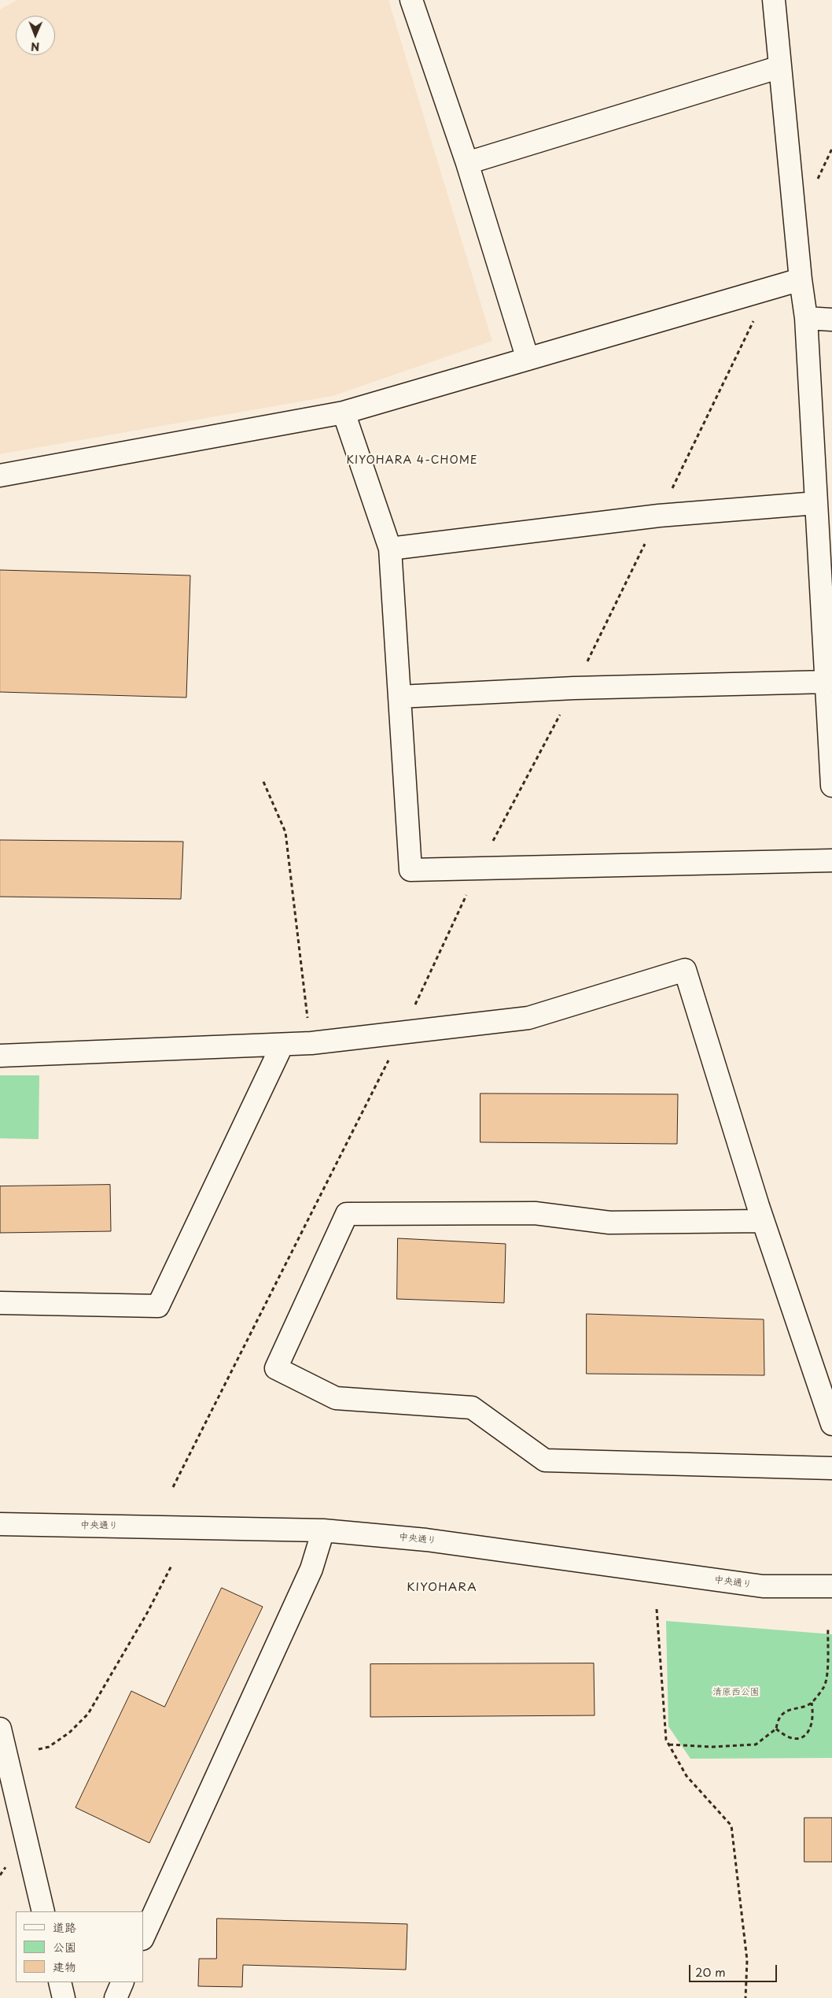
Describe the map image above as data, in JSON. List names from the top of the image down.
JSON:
{
  "streets": {
    "street": ["中央通り"]
  },
  "districts": ["KIYOHARA 4-CHOME", "KIYOHARA"],
  "parks": ["清原西公園"],
  "legend": ["道路", "公園", "建物"],
  "scale_bar": "20 m",
  "north": "bottom"
}
